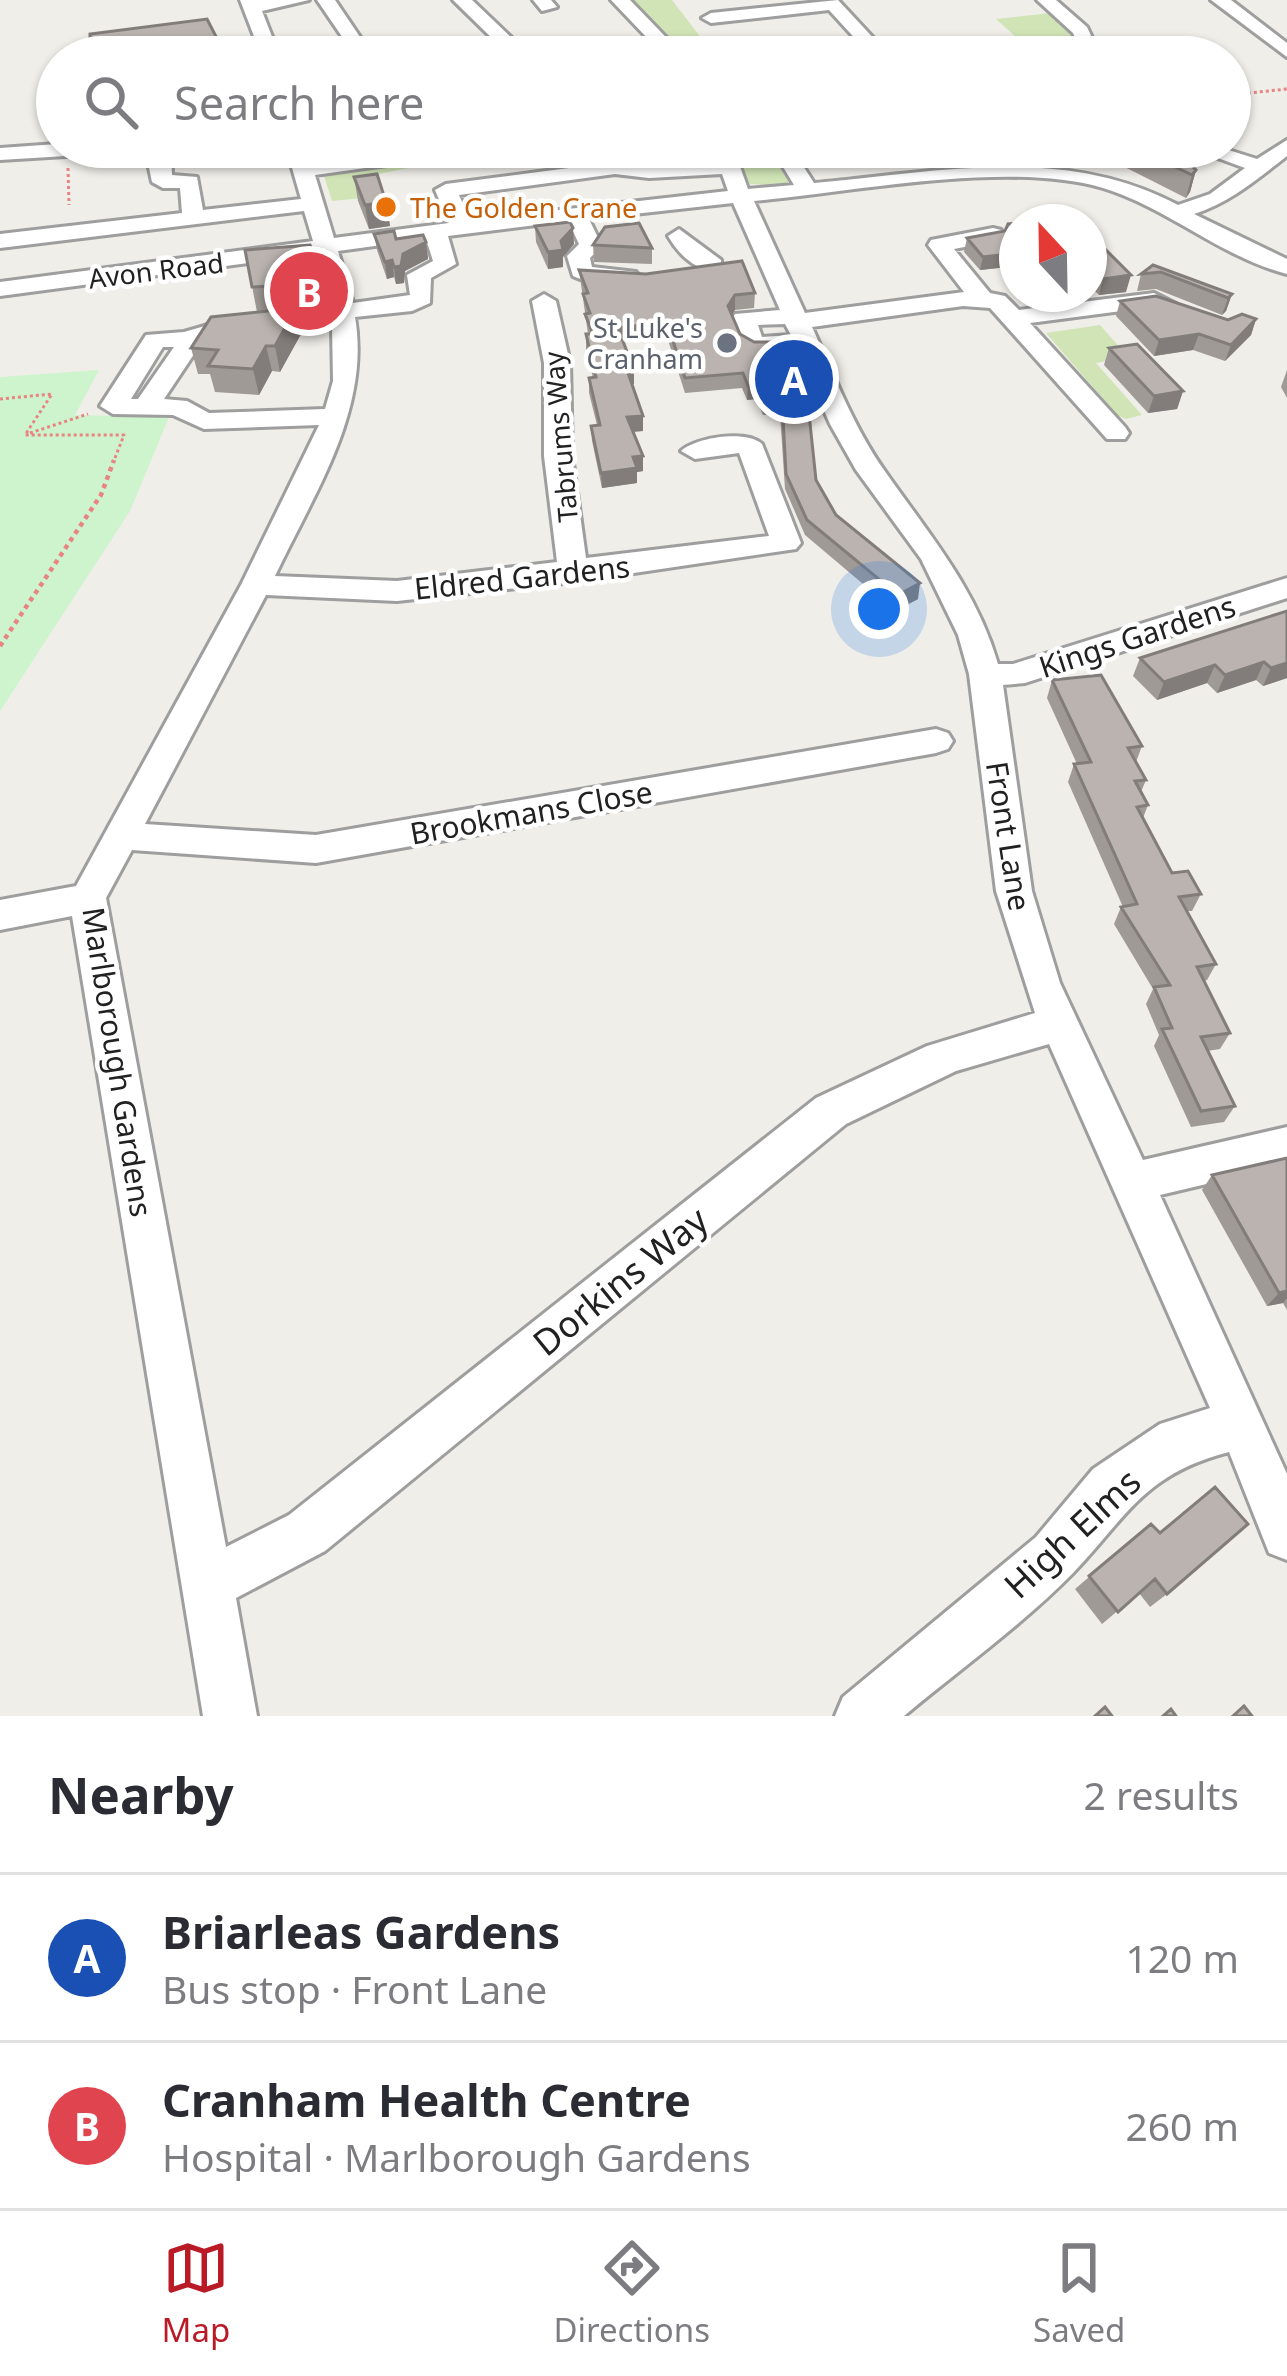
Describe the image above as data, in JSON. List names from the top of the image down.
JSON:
{
  "streets": {
    "street": [
      "Avon Road",
      "Tabrums Way",
      "Eldred Gardens",
      "Kings Gardens",
      "Brookmans Close",
      "Front Lane",
      "Marlborough Gardens",
      "Dorkins Way",
      "High Elms"
    ]
  },
  "crossings": [
    ["Avon Road", "Front Lane"],
    ["Avon Road", "Marlborough Gardens"],
    ["Tabrums Way", "Eldred Gardens"],
    ["Eldred Gardens", "Marlborough Gardens"],
    ["Kings Gardens", "Front Lane"],
    ["Brookmans Close", "Marlborough Gardens"],
    ["Front Lane", "Dorkins Way"],
    ["Front Lane", "High Elms"],
    ["Marlborough Gardens", "Dorkins Way"]
  ],
  "places": ["The Golden Crane", "St Luke's Cranham"],
  "north": "top",
  "page": {
    "search": "Search here",
    "pins": ["B", "A"],
    "heading": ["Nearby", "2 results"],
    "list": [
      {
        "mark": "A",
        "name": "Briarleas Gardens",
        "note": "Bus stop · Front Lane",
        "value": "120 m"
      },
      {
        "mark": "B",
        "name": "Cranham Health Centre",
        "note": "Hospital · Marlborough Gardens",
        "value": "260 m"
      }
    ],
    "nav": ["Map", "Directions", "Saved"]
  }
}
